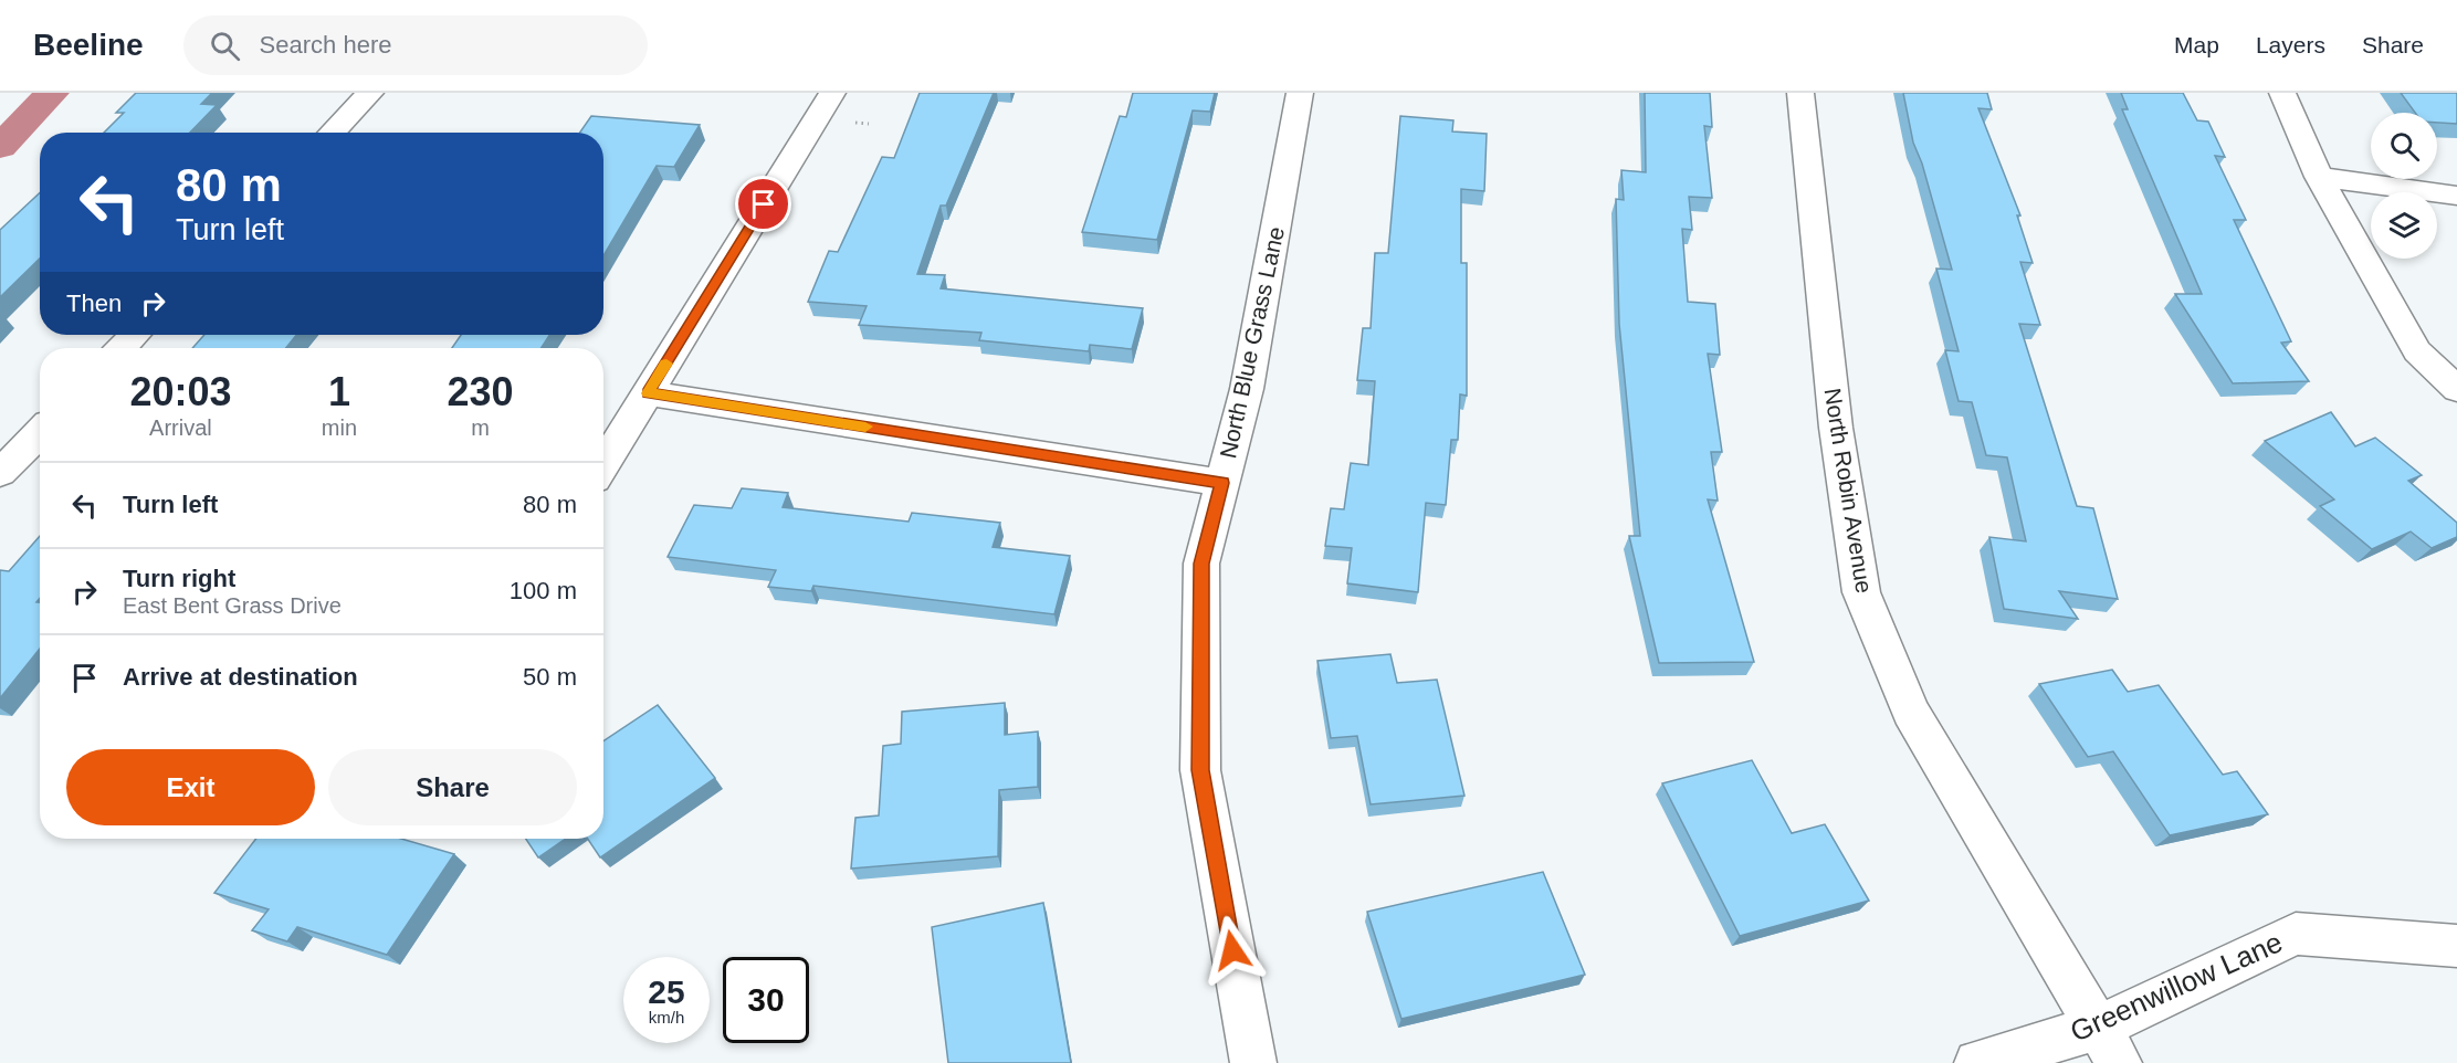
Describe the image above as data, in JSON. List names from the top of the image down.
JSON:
{
  "streets": {
    "street": ["North Blue Grass Lane", "North Robin Avenue", "Greenwillow Lane"]
  },
  "crossings": [
    ["North Robin Avenue", "Greenwillow Lane"]
  ],
  "page": {
    "header": "Beeline",
    "search": "Search here",
    "nav": ["Map", "Layers", "Share"],
    "turn": ["80 m", "Turn left"],
    "then": "Then",
    "eta": [
      "20:03",
      "Arrival",
      "1",
      "min",
      "230",
      "m"
    ],
    "list": [
      {
        "name": "Turn left",
        "value": "80 m"
      },
      {
        "name": "Turn right",
        "note": "East Bent Grass Drive",
        "value": "100 m"
      },
      {
        "name": "Arrive at destination",
        "value": "50 m"
      }
    ],
    "buttons": ["Exit", "Share"],
    "speed": "25 km/h",
    "limit": "30"
  }
}
